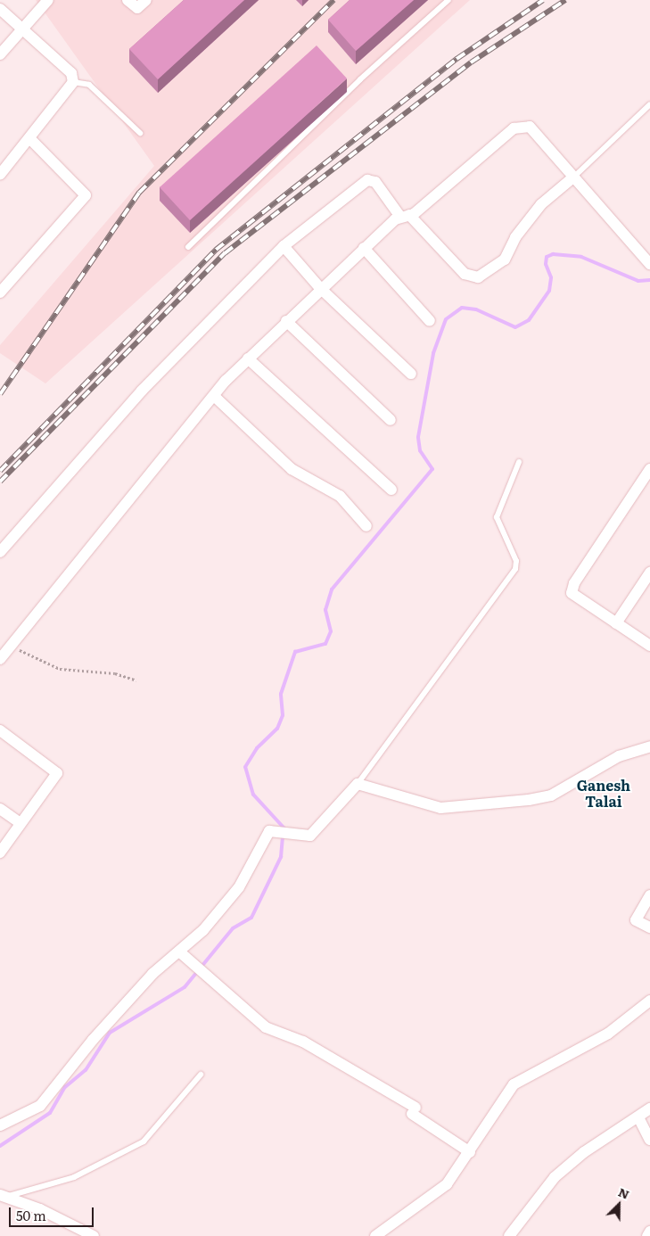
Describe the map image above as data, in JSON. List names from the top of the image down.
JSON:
{
  "districts": ["Ganesh Talai"],
  "scale_bar": "50 m",
  "north": "top right"
}
